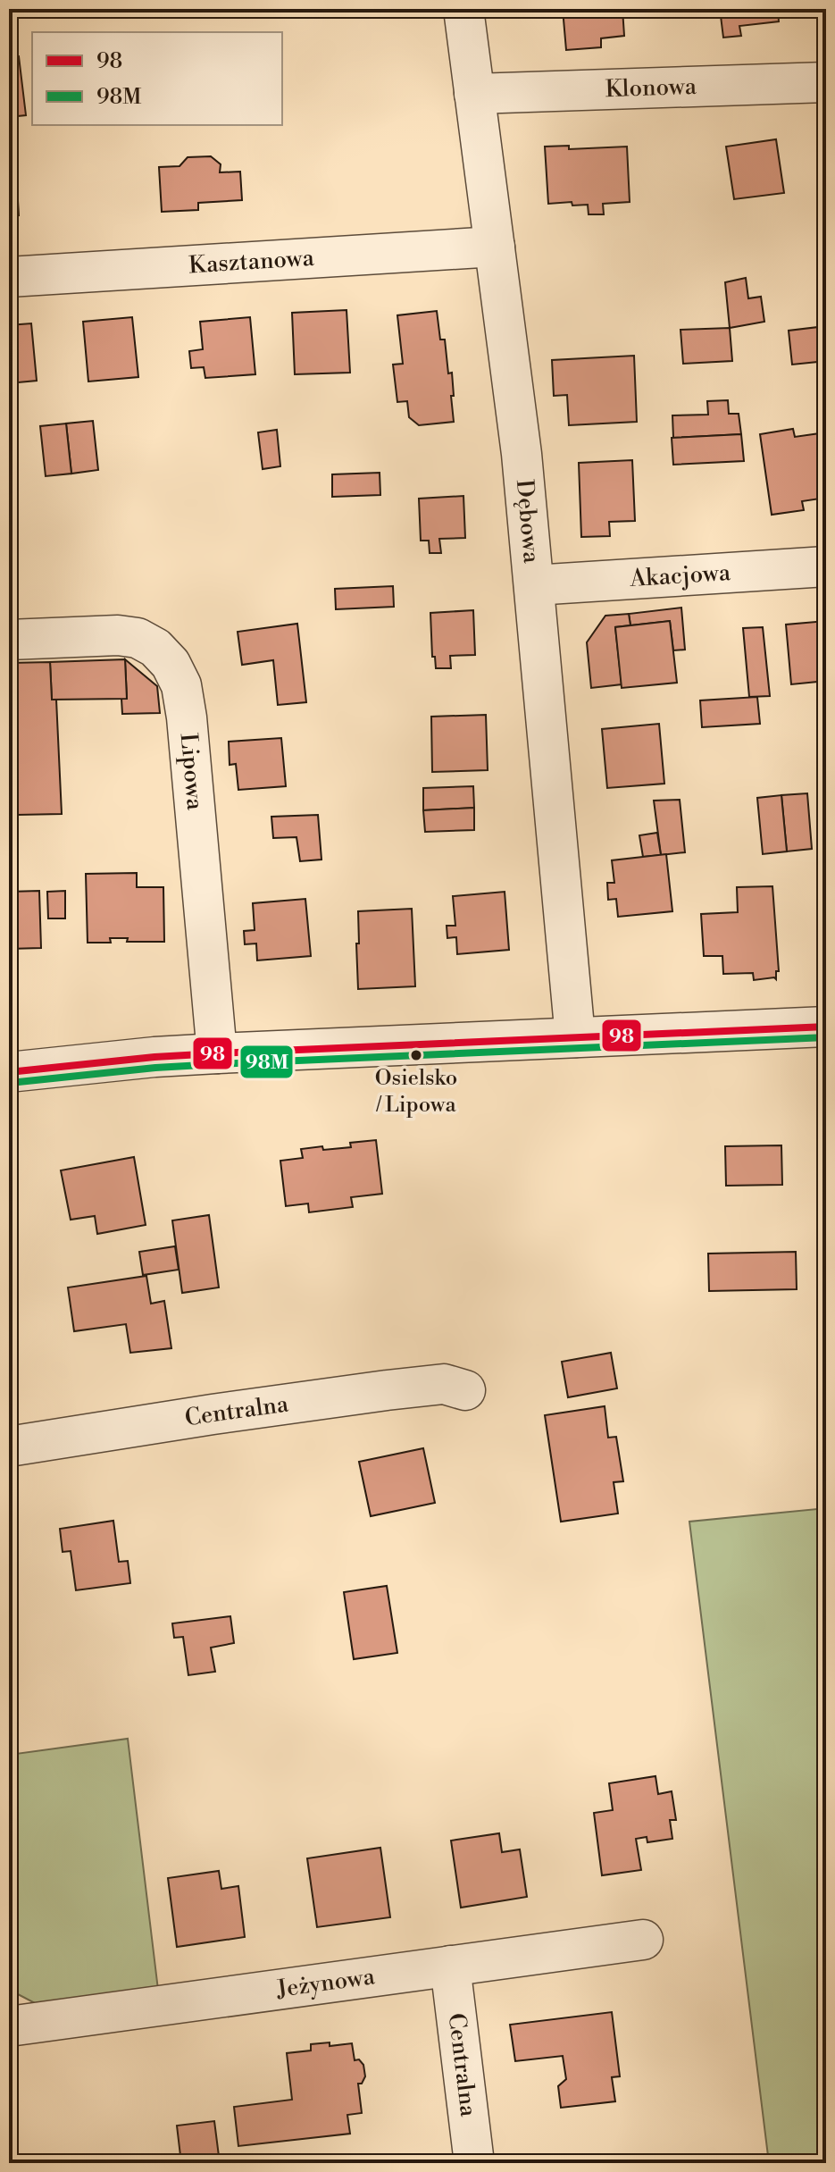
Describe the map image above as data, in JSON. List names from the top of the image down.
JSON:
{
  "streets": {
    "street": [
      "Klonowa",
      "Kasztanowa",
      "Dębowa",
      "Akacjowa",
      "Lipowa",
      "Centralna",
      "Jeżynowa"
    ]
  },
  "crossings": [
    ["Klonowa", "Dębowa"],
    ["Kasztanowa", "Dębowa"],
    ["Dębowa", "Akacjowa"],
    ["Centralna", "Jeżynowa"]
  ],
  "places": ["Osielsko / Lipowa"],
  "lines": ["transit line 98", "transit line 98M"],
  "legend": ["98", "98M"]
}
